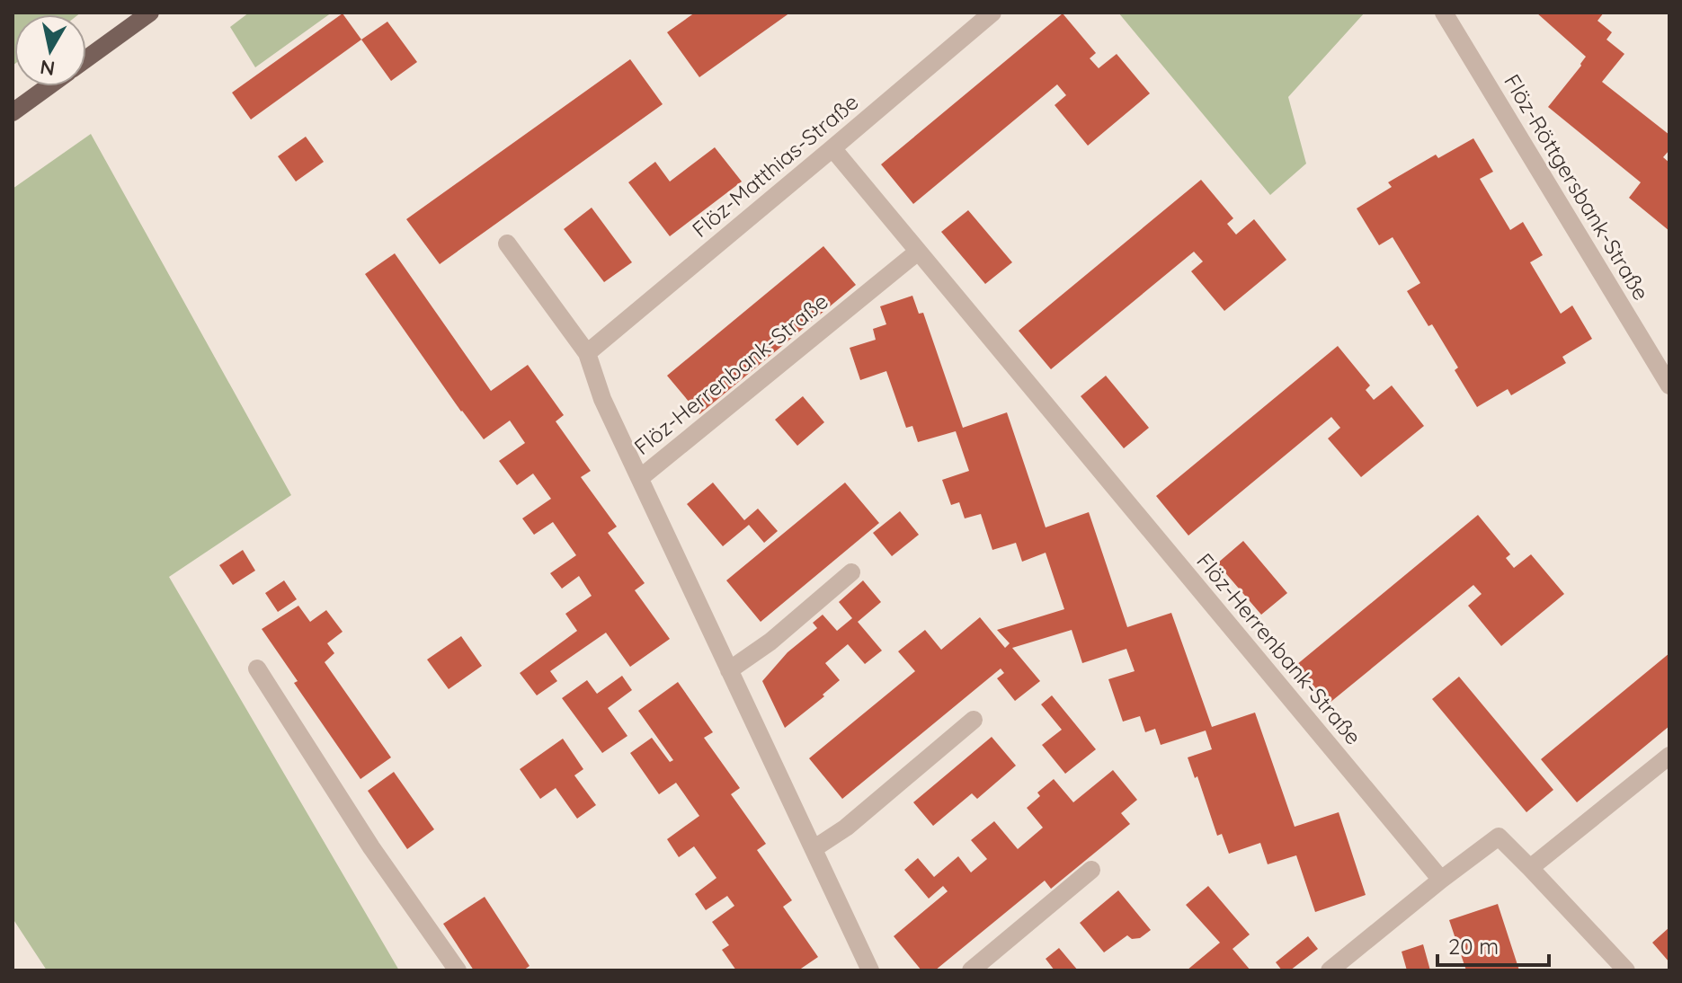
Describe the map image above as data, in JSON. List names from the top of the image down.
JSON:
{
  "streets": {
    "street": ["Flöz-Matthias-Straße", "Flöz-Röttgersbank-Straße", "Flöz-Herrenbank-Straße"]
  },
  "crossings": [
    ["Flöz-Matthias-Straße", "Flöz-Herrenbank-Straße"]
  ],
  "scale_bar": "20 m",
  "north": "bottom"
}
